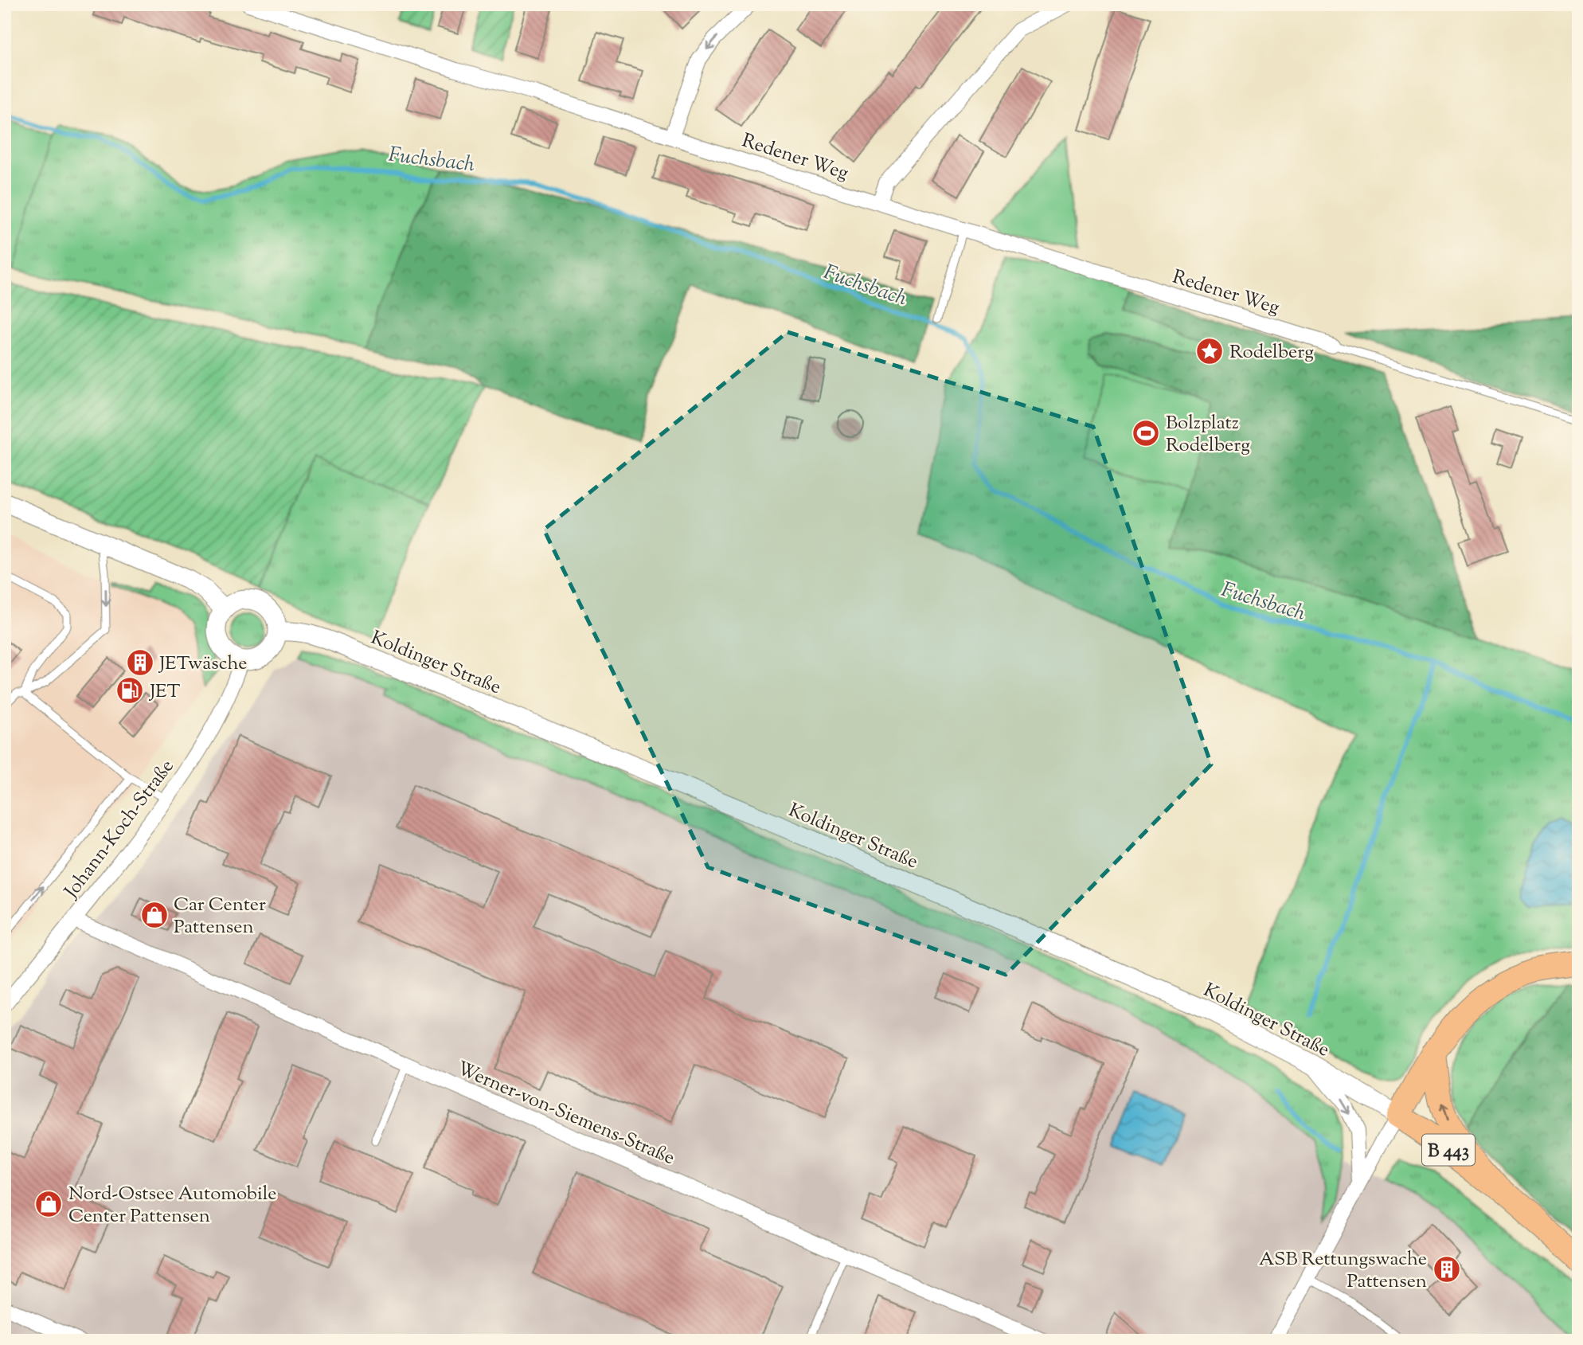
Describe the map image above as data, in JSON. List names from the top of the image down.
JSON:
{
  "streets": {
    "main road": ["B 443"],
    "street": [
      "Redener Weg",
      "Koldinger Straße",
      "Johann-Koch-Straße",
      "Werner-von-Siemens-Straße"
    ]
  },
  "crossings": [
    ["Koldinger Straße", "Johann-Koch-Straße"],
    ["Koldinger Straße", "B 443"],
    ["Johann-Koch-Straße", "Werner-von-Siemens-Straße"]
  ],
  "water": ["Fuchsbach"],
  "places": {
    "place": ["Rodelberg"],
    "sports": ["Bolzplatz Rodelberg"],
    "building": ["JETwäsche", "ASB Rettungswache Pattensen"],
    "fuel station": ["JET"],
    "shop": ["Car Center Pattensen", "Nord-Ostsee Automobile Center Pattensen"]
  }
}
